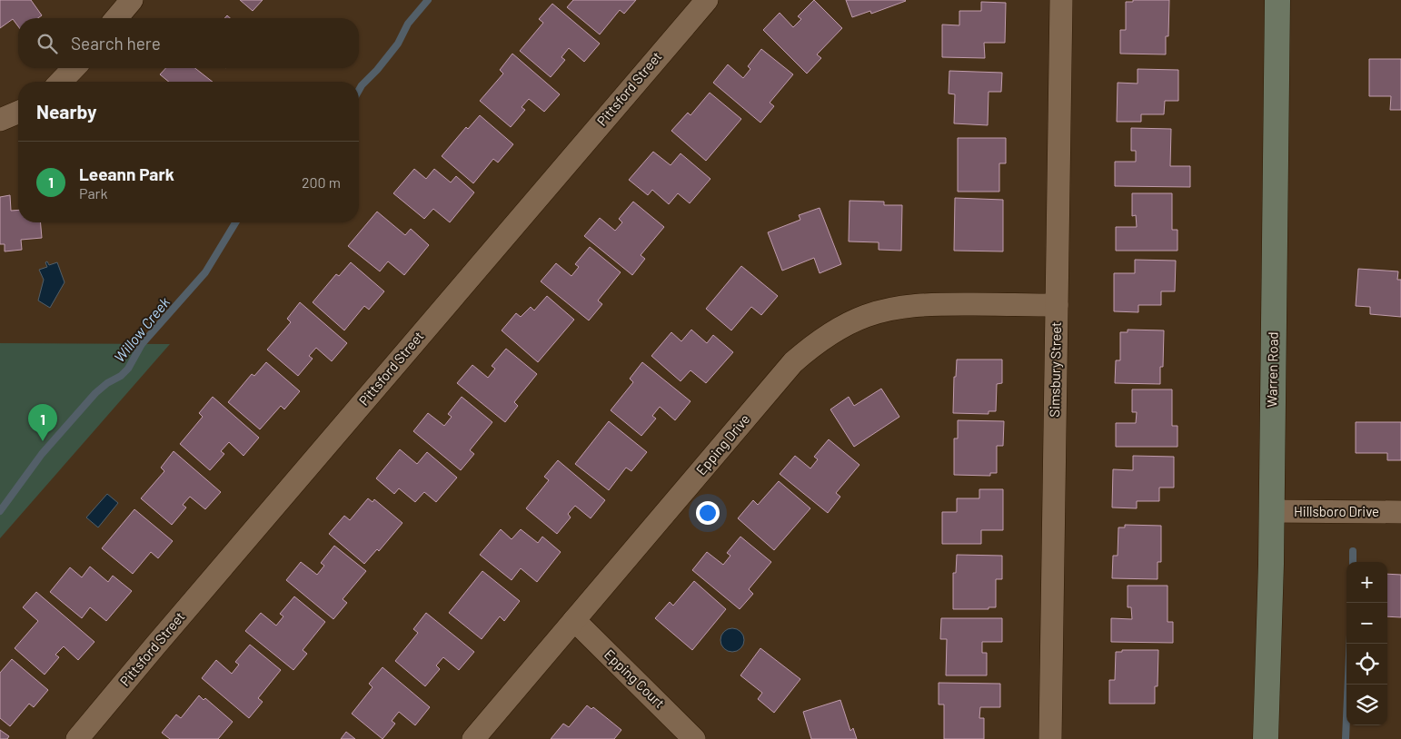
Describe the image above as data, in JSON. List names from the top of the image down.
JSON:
{
  "streets": {
    "main road": ["Warren Road"],
    "street": [
      "Pittsford Street",
      "Simsbury Street",
      "Epping Drive",
      "Hillsboro Drive",
      "Epping Court"
    ]
  },
  "crossings": [
    ["Simsbury Street", "Epping Drive"],
    ["Warren Road", "Hillsboro Drive"],
    ["Epping Drive", "Epping Court"]
  ],
  "water": ["Willow Creek"],
  "page": {
    "search": "Search here",
    "heading": "Nearby",
    "list": [
      {
        "mark": "1",
        "name": "Leeann Park",
        "note": "Park",
        "value": "200 m"
      }
    ],
    "pins": "1",
    "map_buttons": ["+", "−"]
  }
}
